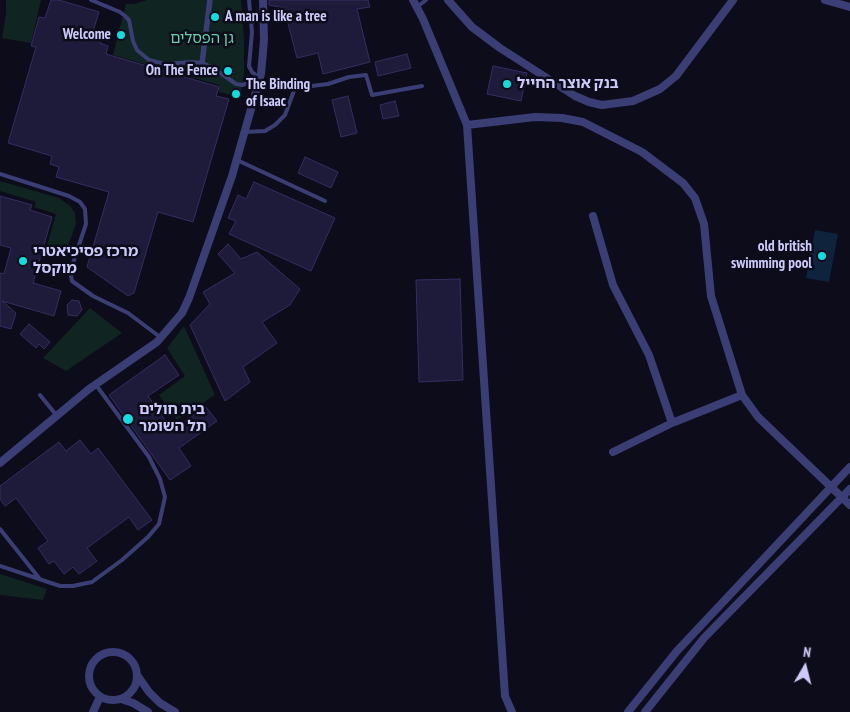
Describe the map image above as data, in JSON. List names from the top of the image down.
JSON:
{
  "parks": ["גן הפסלים"],
  "places": [
    "A man is like a tree",
    "Welcome",
    "On The Fence",
    "בנק אוצר החייל",
    "The Binding of Isaac",
    "old british swimming pool",
    "מרכז פסיכיאטרי מוקסל",
    "בית חולים תל השומר"
  ],
  "north": "top"
}
